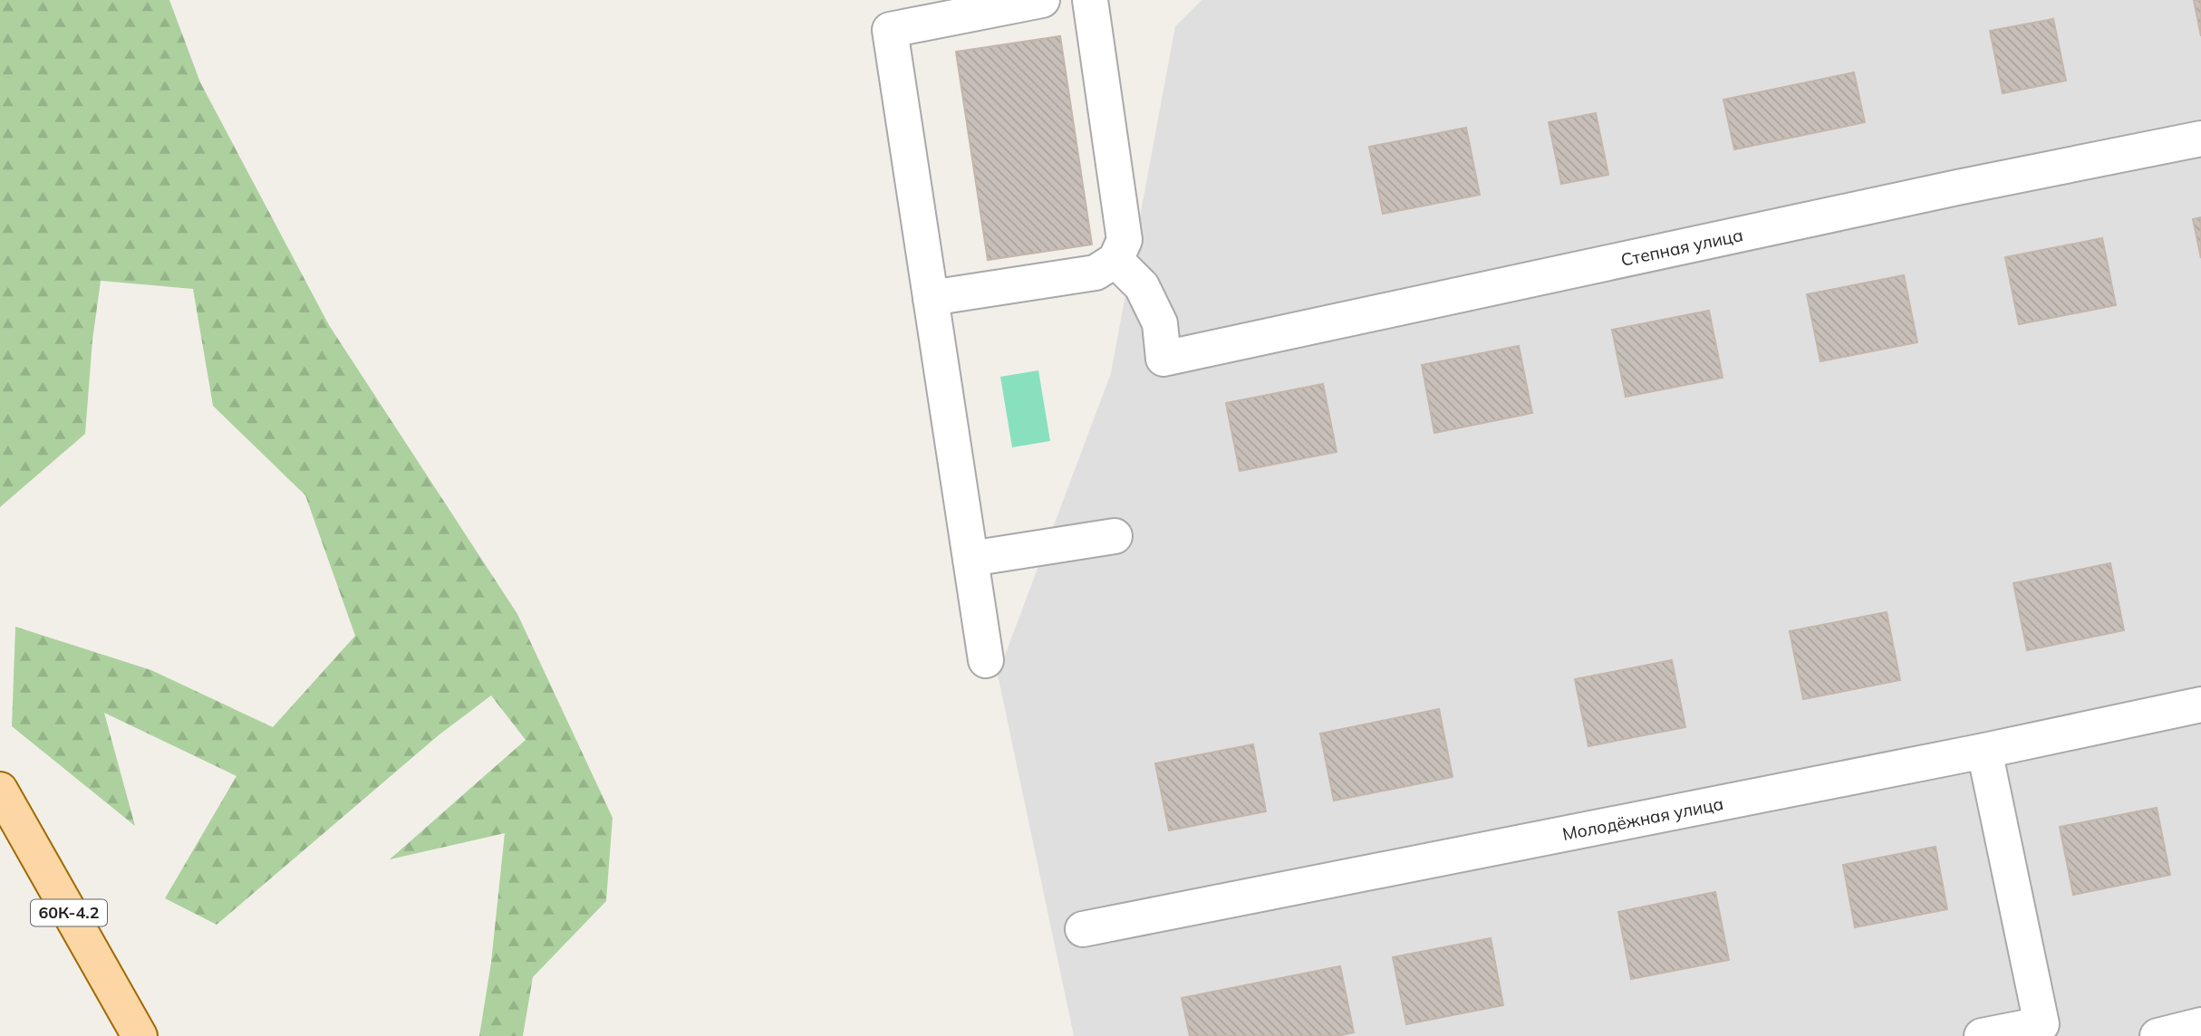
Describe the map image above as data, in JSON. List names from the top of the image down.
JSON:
{
  "streets": {
    "main road": ["60К-4.2"],
    "street": ["Степная улица", "Молодёжная улица"]
  }
}
